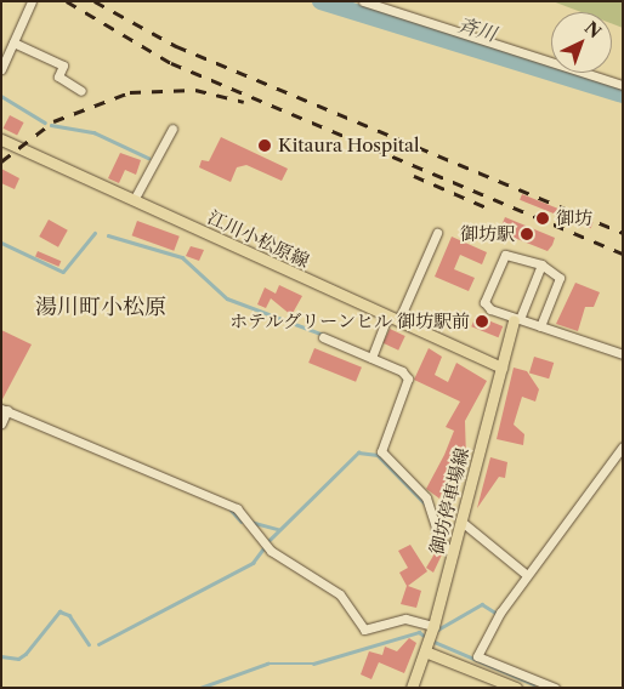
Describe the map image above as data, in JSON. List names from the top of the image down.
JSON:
{
  "streets": {
    "main road": ["江川小松原線", "御坊停車場線"]
  },
  "crossings": [
    ["江川小松原線", "御坊停車場線"]
  ],
  "districts": ["湯川町小松原"],
  "water": ["斉川"],
  "places": [
    "Kitaura Hospital",
    "御坊",
    "御坊駅",
    "ホテルグリーンヒル 御坊駅前"
  ],
  "north": "top right"
}
